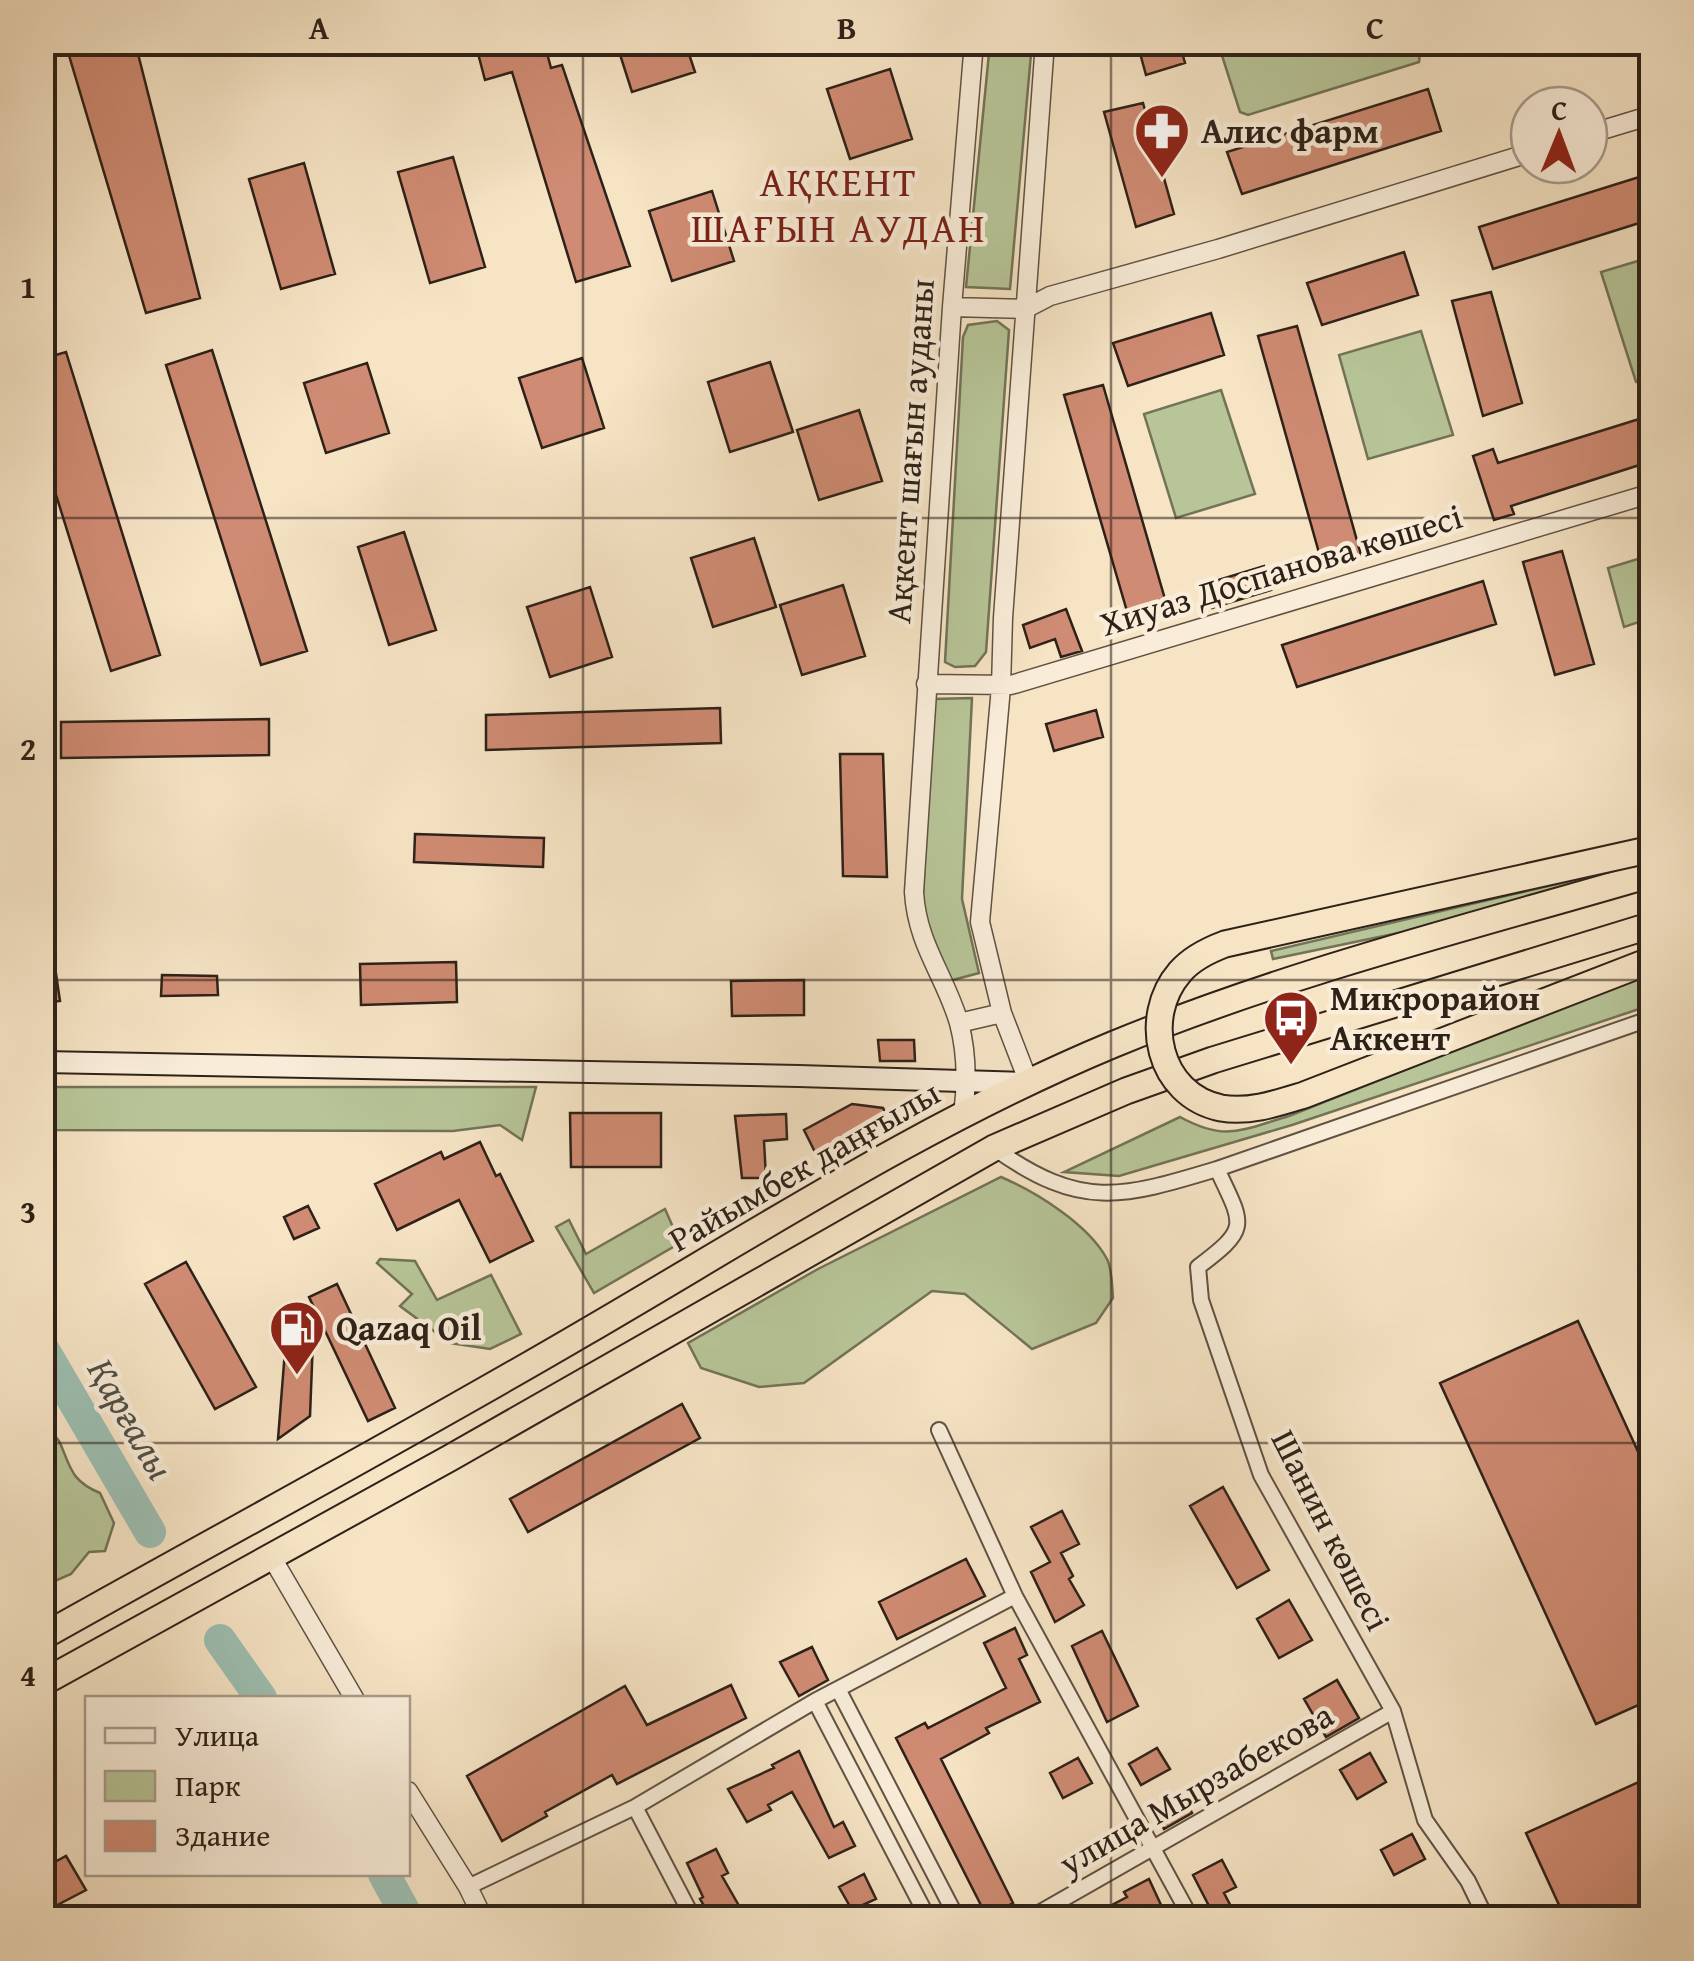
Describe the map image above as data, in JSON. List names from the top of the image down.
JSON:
{
  "streets": {
    "highway": ["Райымбек даңғылы"],
    "street": [
      "Ақкент шағын ауданы",
      "Хиуаз Доспанова көшесі",
      "Шанин көшесі",
      "улица Мырзабекова"
    ]
  },
  "crossings": [
    ["Ақкент шағын ауданы", "Хиуаз Доспанова көшесі"],
    ["Ақкент шағын ауданы", "Райымбек даңғылы"],
    ["Шанин көшесі", "улица Мырзабекова"]
  ],
  "districts": ["АҚКЕНТ ШАҒЫН АУДАН"],
  "water": ["Қарғалы"],
  "places": {
    "pharmacy": ["Алис фарм"],
    "bus stop": ["Микрорайон Аккент"],
    "fuel station": ["Qazaq Oil"]
  },
  "legend": ["Улица", "Парк", "Здание"],
  "north": "top",
  "grid": {
    "columns": ["A", "B", "C"],
    "rows": [
      "1",
      "2",
      "3",
      "4"
    ]
  }
}
